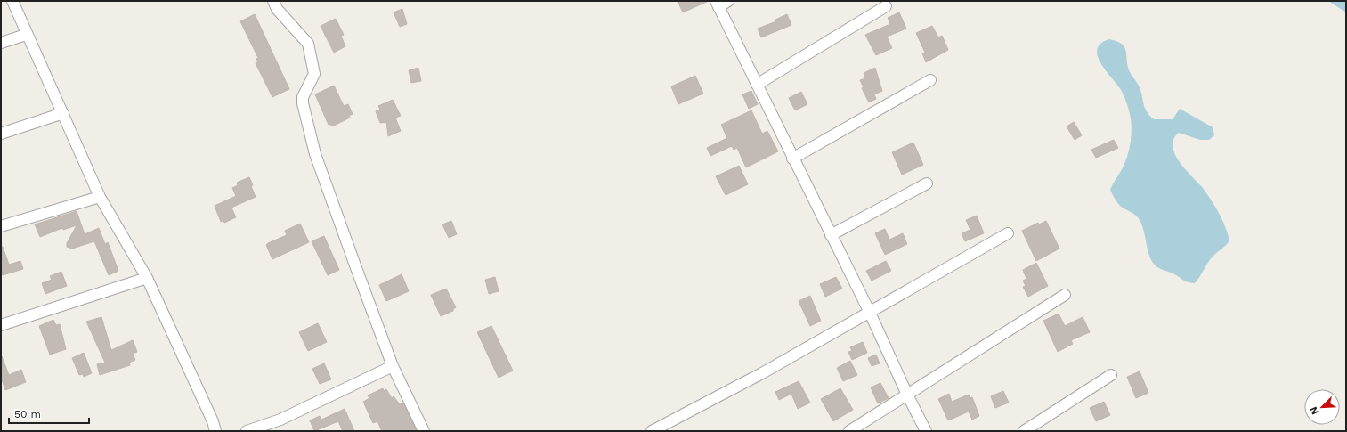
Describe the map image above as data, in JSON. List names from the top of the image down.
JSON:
{
  "scale_bar": "50 m",
  "north": "bottom left"
}
